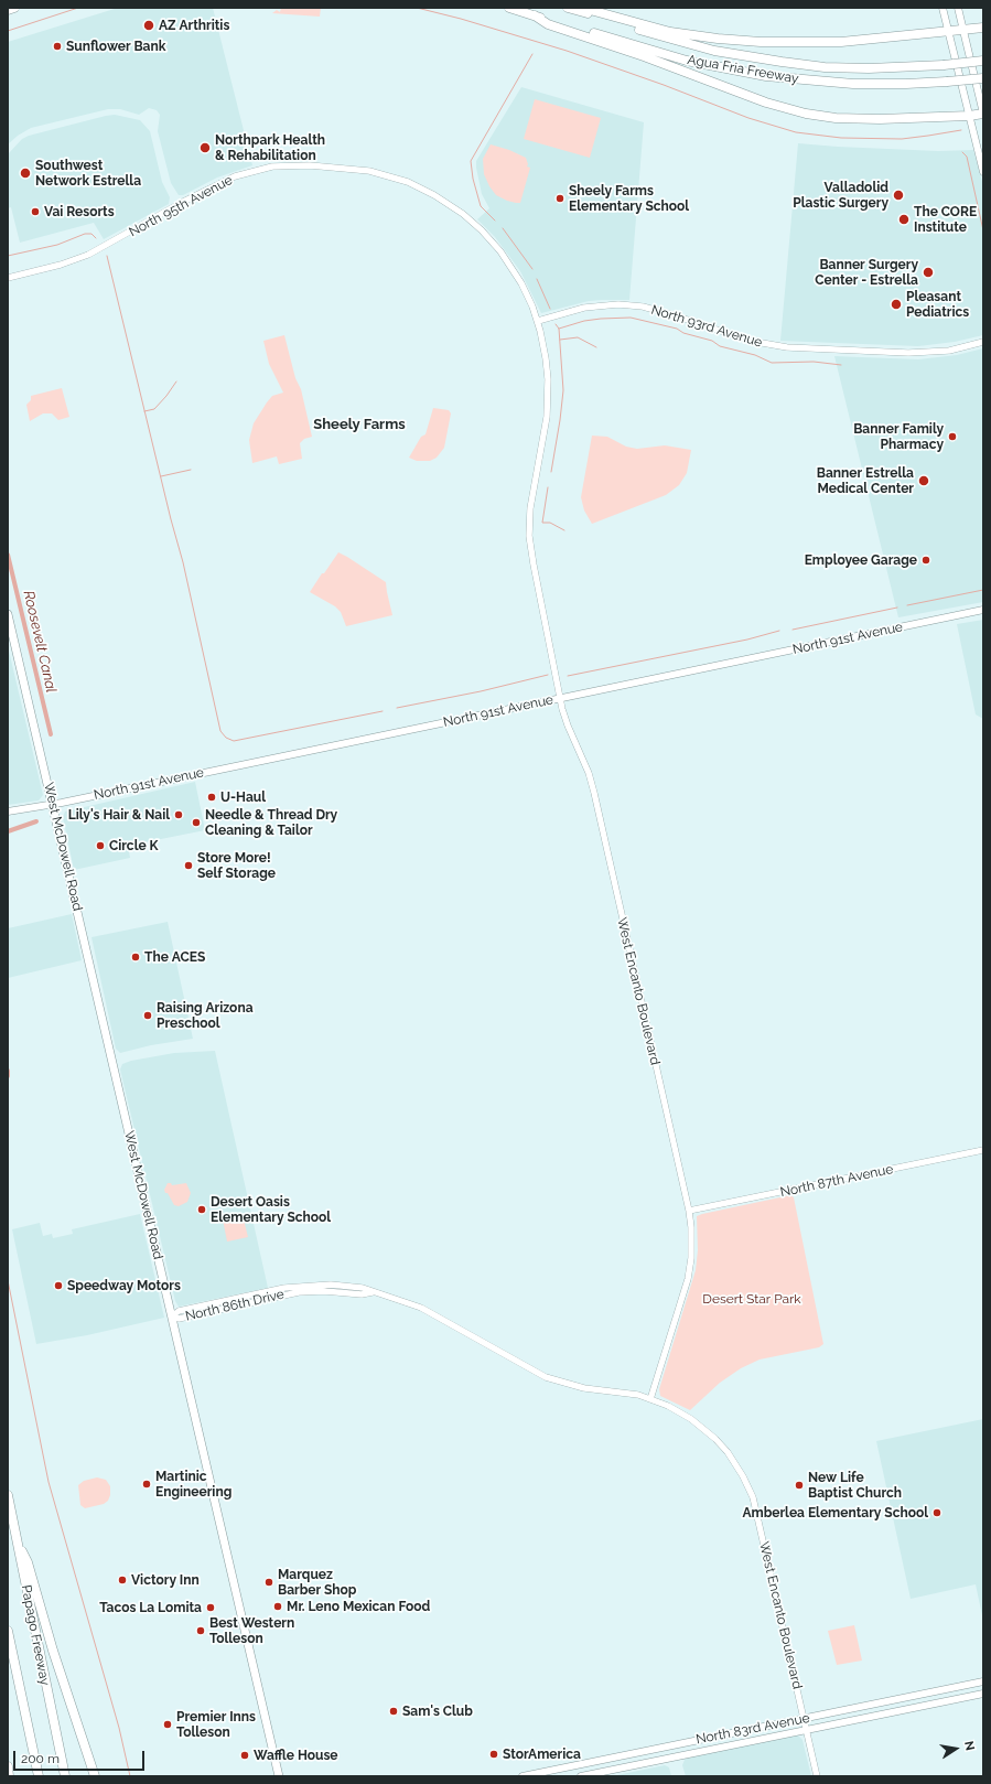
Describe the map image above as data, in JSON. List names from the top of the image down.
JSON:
{
  "streets": {
    "highway": ["Agua Fria Freeway", "Papago Freeway"],
    "main road": ["North 91st Avenue", "West McDowell Road", "North 83rd Avenue"],
    "street": [
      "North 95th Avenue",
      "North 93rd Avenue",
      "West Encanto Boulevard",
      "North 87th Avenue",
      "North 86th Drive"
    ]
  },
  "crossings": [
    ["North 95th Avenue", "West Encanto Boulevard"],
    ["North 93rd Avenue", "West Encanto Boulevard"],
    ["North 91st Avenue", "West McDowell Road"],
    ["North 91st Avenue", "West Encanto Boulevard"],
    ["West McDowell Road", "North 86th Drive"],
    ["West Encanto Boulevard", "North 87th Avenue"],
    ["West Encanto Boulevard", "North 86th Drive"],
    ["West Encanto Boulevard", "North 83rd Avenue"]
  ],
  "districts": ["Sheely Farms"],
  "water": ["Roosevelt Canal"],
  "parks": ["Desert Star Park"],
  "places": [
    "AZ Arthritis",
    "Sunflower Bank",
    "Northpark Health & Rehabilitation",
    "Southwest Network Estrella",
    "Valladolid Plastic Surgery",
    "Sheely Farms Elementary School",
    "Vai Resorts",
    "The CORE Institute",
    "Banner Surgery Center - Estrella",
    "Pleasant Pediatrics",
    "Banner Family Pharmacy",
    "Banner Estrella Medical Center",
    "Employee Garage",
    "U-Haul",
    "Lily's Hair & Nail",
    "Needle & Thread Dry Cleaning & Tailor",
    "Circle K",
    "Store More! Self Storage",
    "The ACES",
    "Raising Arizona Preschool",
    "Desert Oasis Elementary School",
    "Speedway Motors",
    "Martinic Engineering",
    "New Life Baptist Church",
    "Amberlea Elementary School",
    "Victory Inn",
    "Marquez Barber Shop",
    "Mr. Leno Mexican Food",
    "Tacos La Lomita",
    "Best Western Tolleson",
    "Sam's Club",
    "Premier Inns Tolleson",
    "StorAmerica",
    "Waffle House"
  ],
  "scale_bar": "200 m",
  "north": "right"
}
